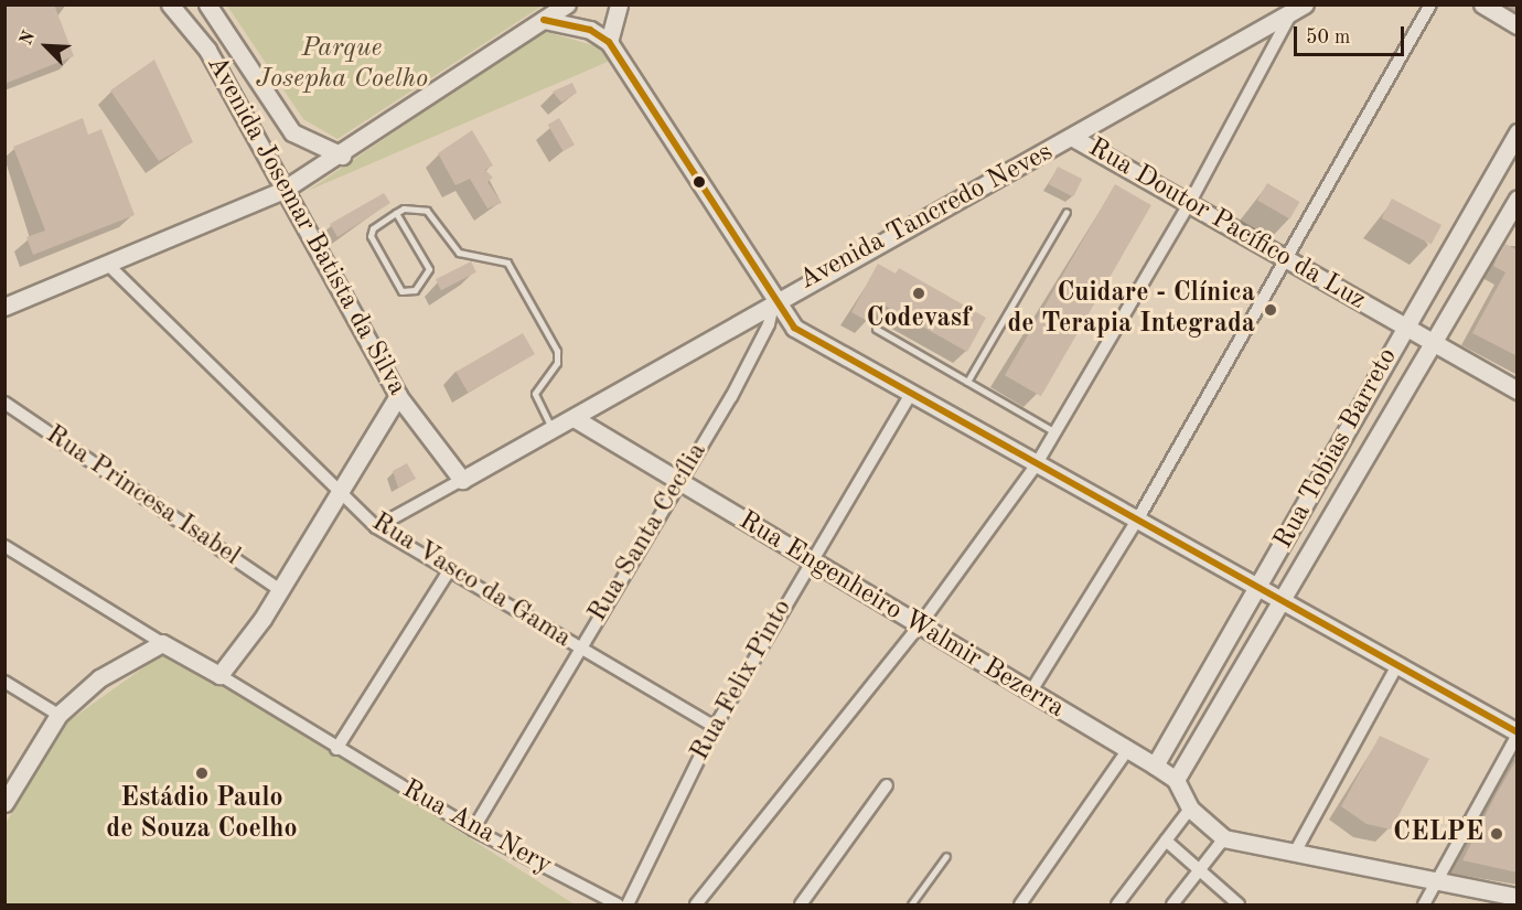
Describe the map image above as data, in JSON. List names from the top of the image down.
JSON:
{
  "streets": {
    "main road": [
      "Avenida Tancredo Neves",
      "Rua Doutor Pacífico da Luz",
      "Avenida Josemar Batista da Silva",
      "Rua Tobias Barreto",
      "Rua Engenheiro Walmir Bezerra"
    ],
    "street": [
      "Rua Princesa Isabel",
      "Rua Santa Cecília",
      "Rua Vasco da Gama",
      "Rua Felix Pinto",
      "Rua Ana Nery"
    ]
  },
  "crossings": [
    ["Avenida Tancredo Neves", "Rua Doutor Pacífico da Luz"],
    ["Avenida Tancredo Neves", "Avenida Josemar Batista da Silva"],
    ["Avenida Tancredo Neves", "Rua Santa Cecília"],
    ["Avenida Tancredo Neves", "Rua Vasco da Gama"],
    ["Avenida Tancredo Neves", "Rua Engenheiro Walmir Bezerra"],
    ["Rua Doutor Pacífico da Luz", "Rua Tobias Barreto"],
    ["Rua Tobias Barreto", "Rua Engenheiro Walmir Bezerra"],
    ["Rua Santa Cecília", "Rua Vasco da Gama"],
    ["Rua Santa Cecília", "Rua Engenheiro Walmir Bezerra"],
    ["Rua Santa Cecília", "Rua Ana Nery"],
    ["Rua Vasco da Gama", "Rua Felix Pinto"],
    ["Rua Engenheiro Walmir Bezerra", "Rua Felix Pinto"]
  ],
  "parks": ["Parque Josepha Coelho"],
  "places": [
    "Codevasf",
    "Cuidare - Clínica de Terapia Integrada",
    "Estádio Paulo de Souza Coelho",
    "CELPE"
  ],
  "scale_bar": "50 m",
  "north": "top left"
}
